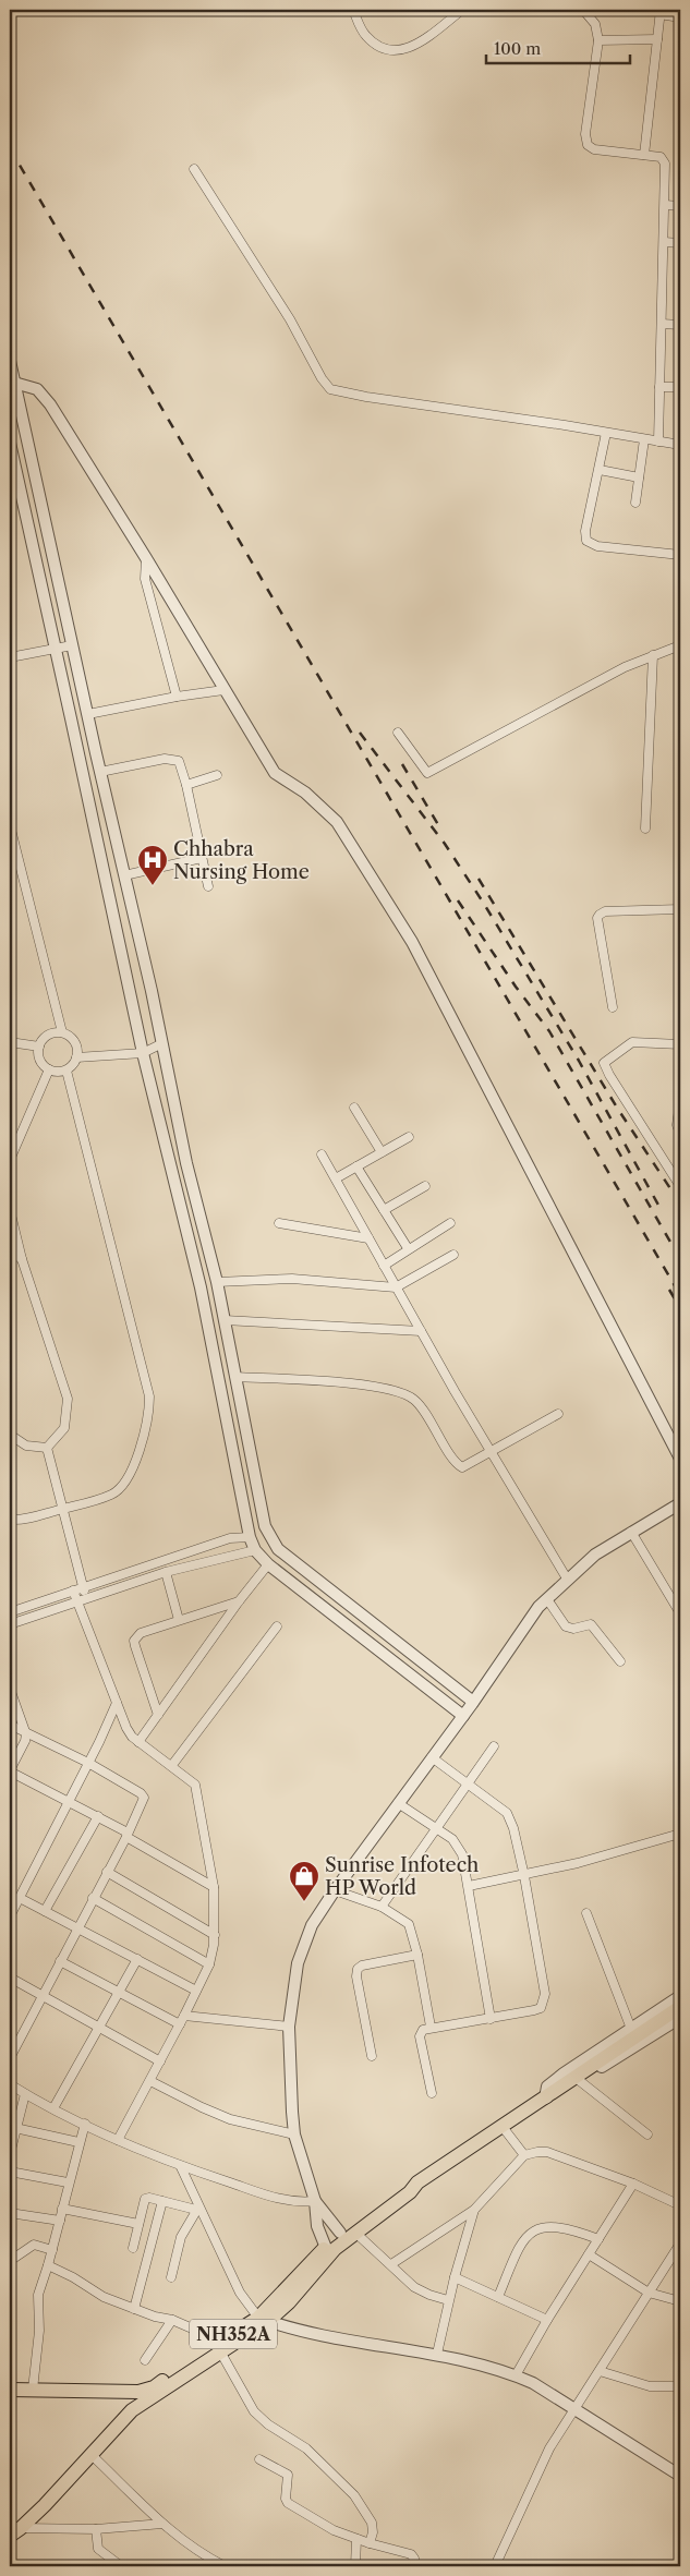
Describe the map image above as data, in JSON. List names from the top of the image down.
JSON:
{
  "streets": {
    "highway": ["NH352A"]
  },
  "places": {
    "hospital": ["Chhabra Nursing Home"],
    "shop": ["Sunrise Infotech HP World"]
  },
  "scale_bar": "100 m"
}
